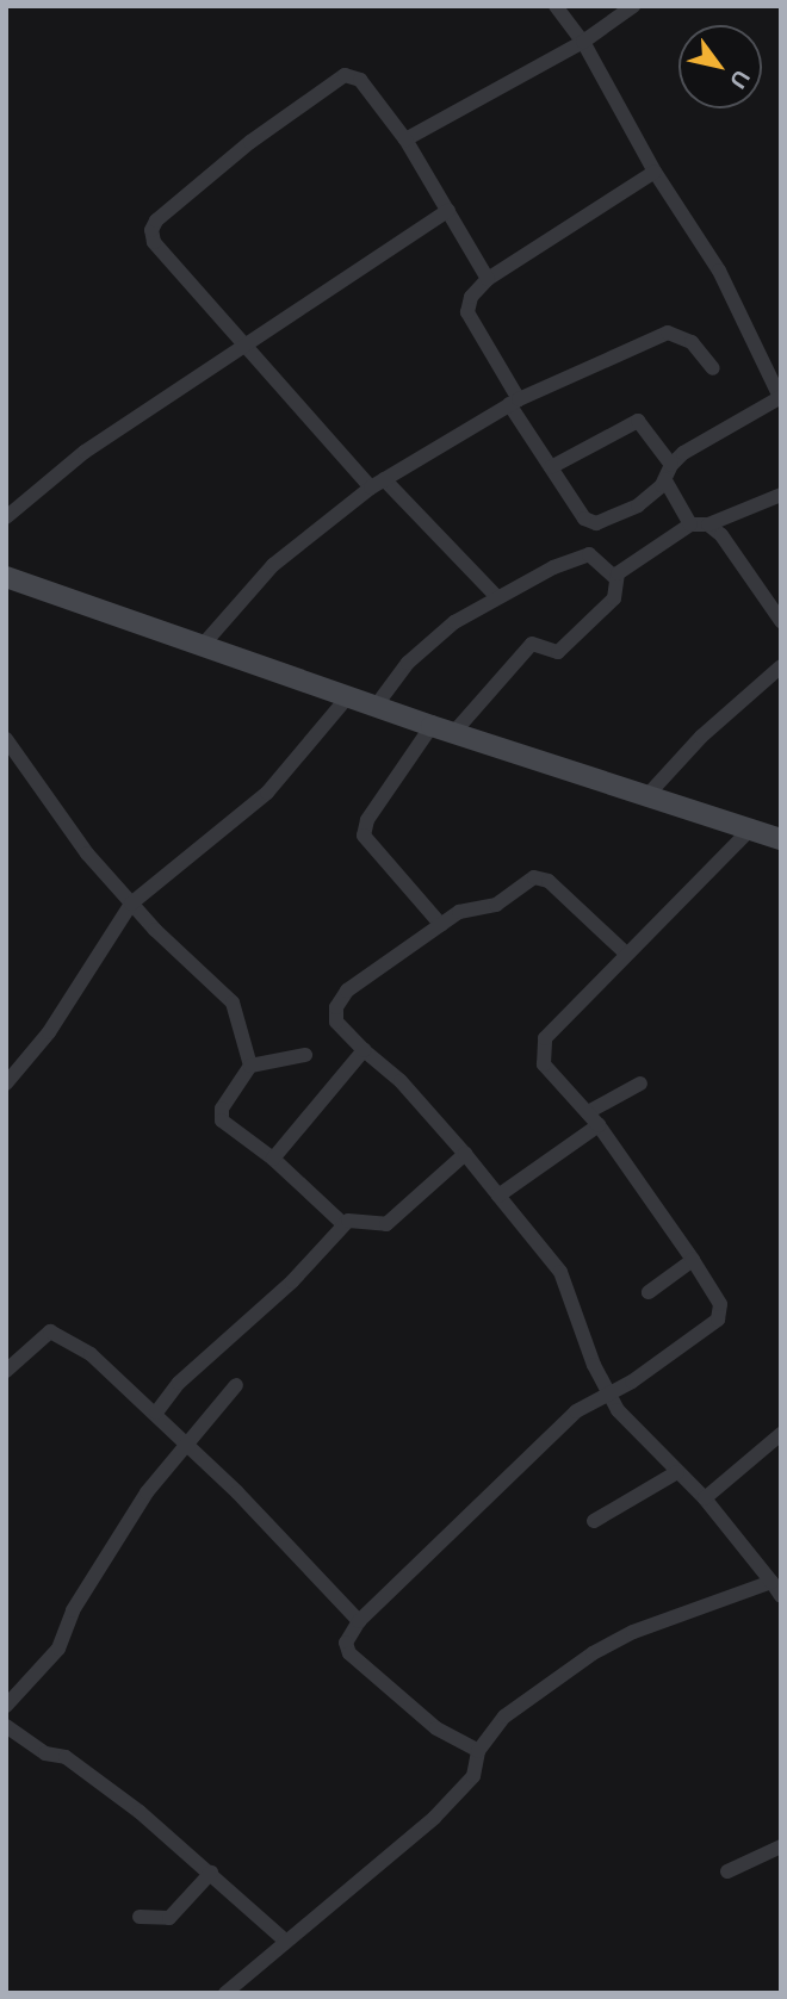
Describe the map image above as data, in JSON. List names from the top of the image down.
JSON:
{
  "north": "bottom right"
}
